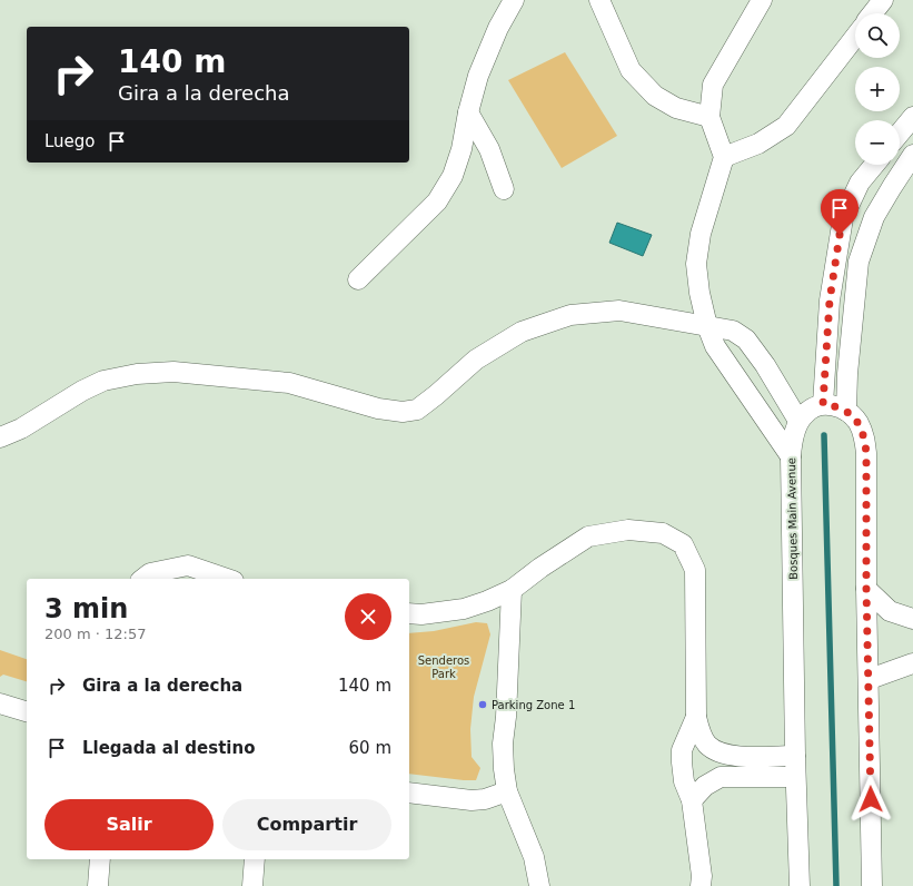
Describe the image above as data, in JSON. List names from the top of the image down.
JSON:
{
  "streets": {
    "street": ["Bosques Main Avenue"]
  },
  "parks": ["Senderos Park"],
  "places": ["Parking Zone 1"],
  "page": {
    "map_buttons": ["+", "−"],
    "turn": ["140 m", "Gira a la derecha"],
    "then": "Luego",
    "heading": ["3 min", "200 m · 12:57"],
    "list": [
      {
        "name": "Gira a la derecha",
        "value": "140 m"
      },
      {
        "name": "Llegada al destino",
        "value": "60 m"
      }
    ],
    "buttons": ["Salir", "Compartir"]
  }
}
